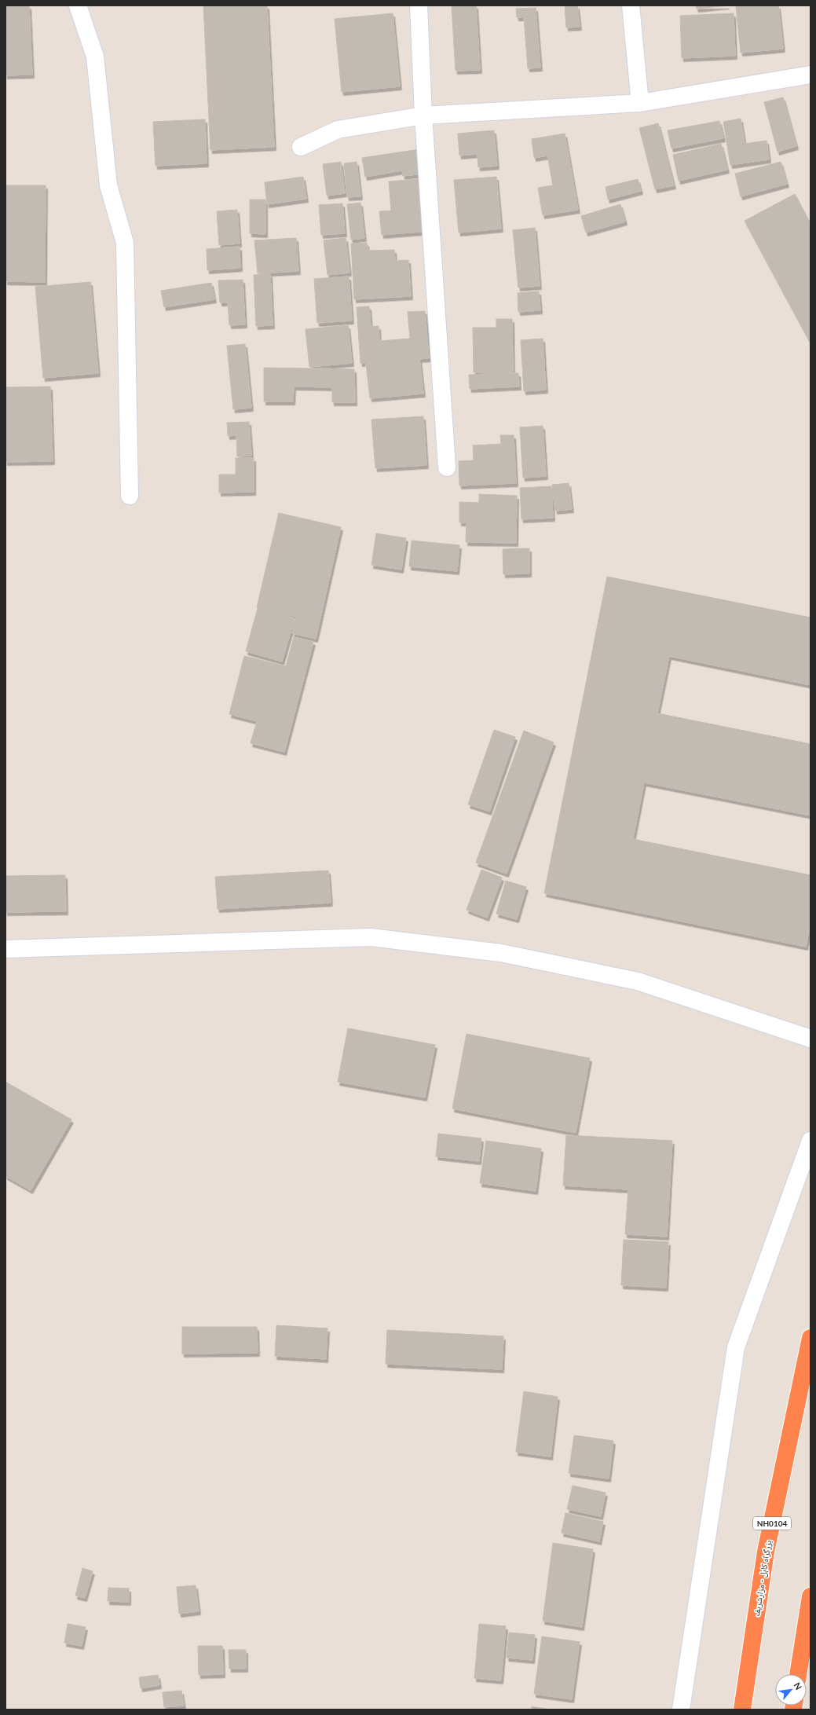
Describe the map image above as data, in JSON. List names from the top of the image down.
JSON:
{
  "streets": {
    "highway": ["NH0104", "بزرگراه کابل - مزارشریف"]
  },
  "north": "top right"
}
